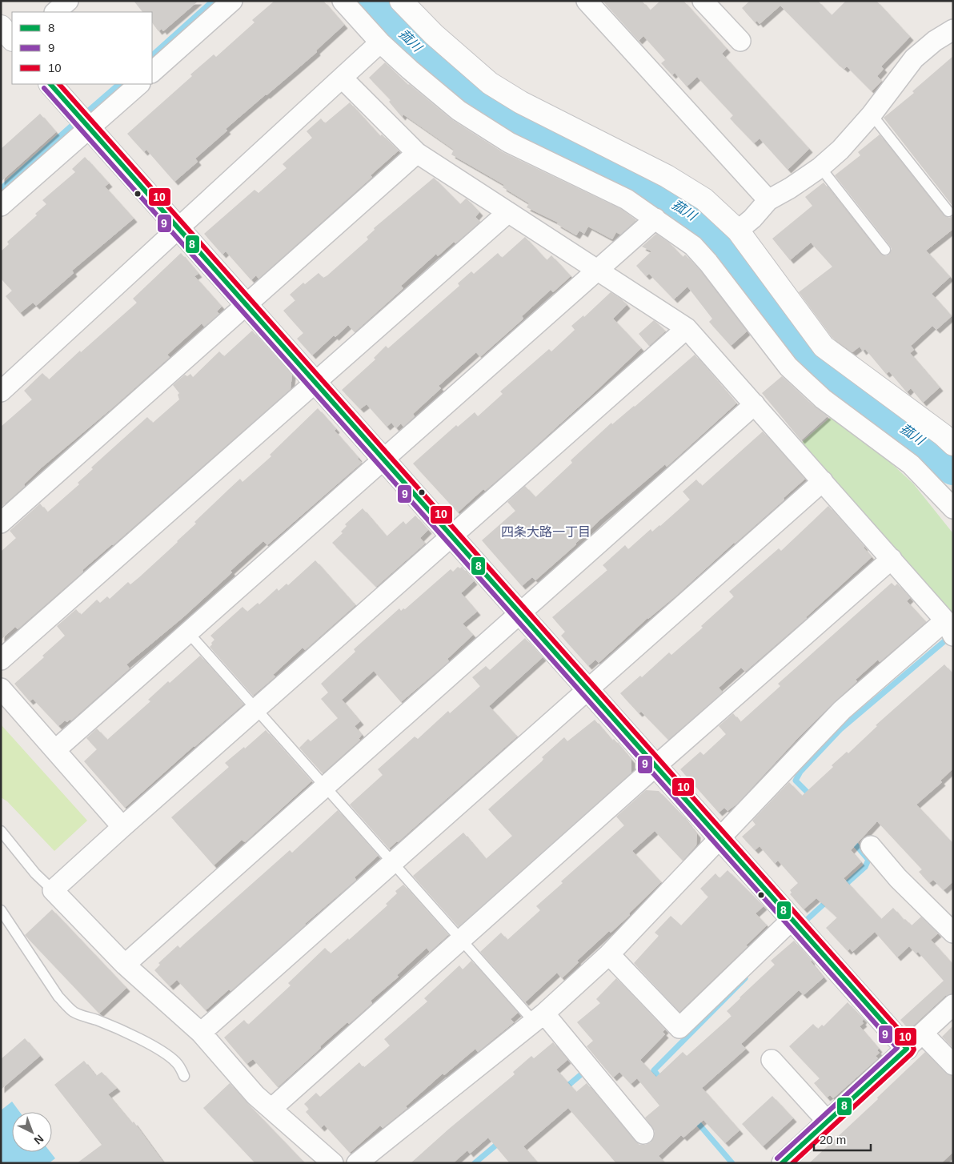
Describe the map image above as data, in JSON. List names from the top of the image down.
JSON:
{
  "districts": ["四条大路一丁目"],
  "water": ["菰川"],
  "lines": ["transit line 8", "transit line 10", "transit line 9"],
  "legend": ["8", "9", "10"],
  "scale_bar": "20 m",
  "north": "bottom right"
}
